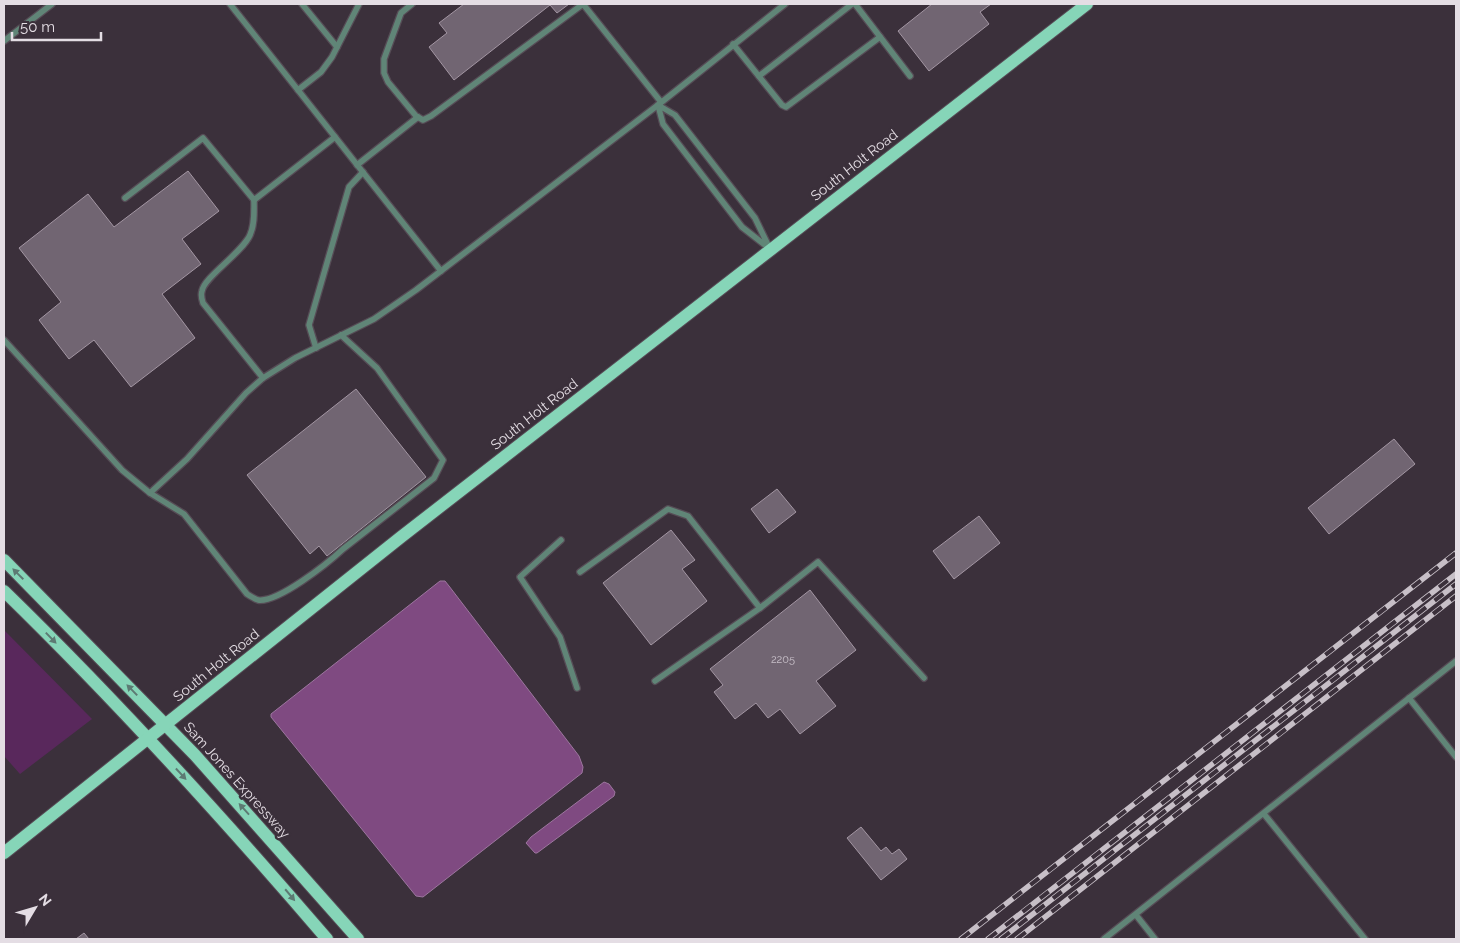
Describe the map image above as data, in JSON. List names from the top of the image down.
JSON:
{
  "streets": {
    "main road": ["South Holt Road", "Sam Jones Expressway"]
  },
  "crossings": [
    ["South Holt Road", "Sam Jones Expressway"]
  ],
  "house_numbers": ["2205"],
  "scale_bar": "50 m",
  "north": "top right"
}
